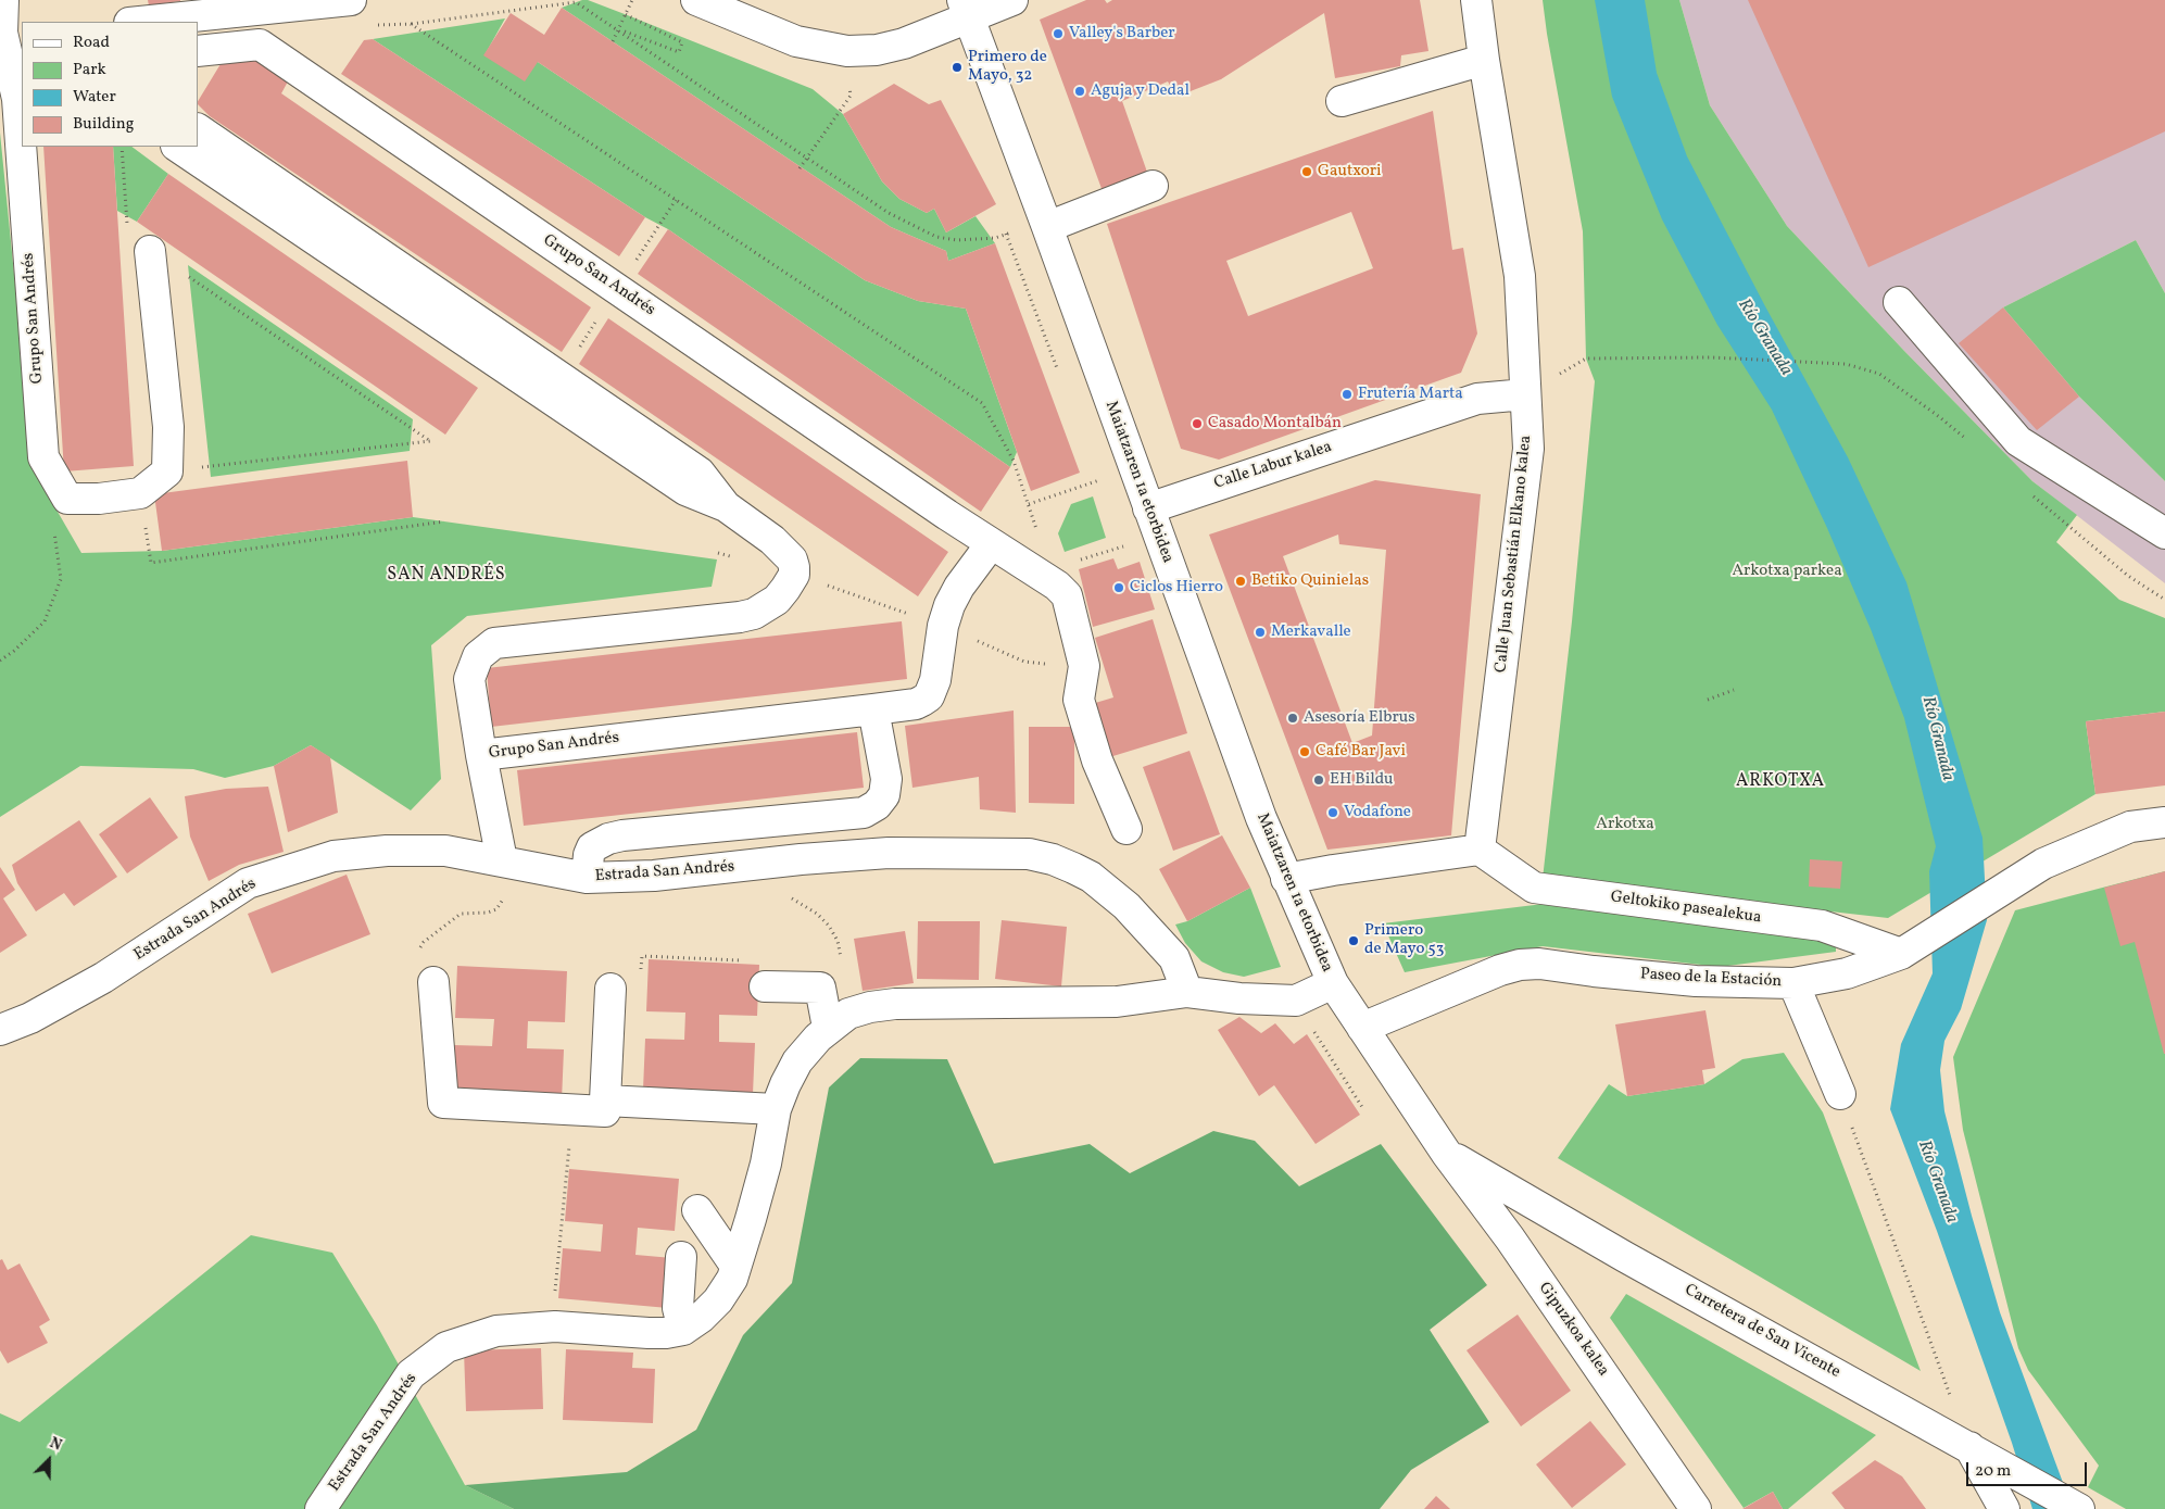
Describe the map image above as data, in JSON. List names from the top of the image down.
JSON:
{
  "streets": {
    "street": [
      "Grupo San Andrés",
      "Calle Labur kalea",
      "Maiatzaren 1a etorbidea",
      "Calle Juan Sebastián Elkano kalea",
      "Estrada San Andrés",
      "Geltokiko pasealekua",
      "Paseo de la Estación",
      "Gipuzkoa kalea",
      "Carretera de San Vicente"
    ]
  },
  "crossings": [
    ["Calle Labur kalea", "Maiatzaren 1a etorbidea"],
    ["Calle Labur kalea", "Calle Juan Sebastián Elkano kalea"],
    ["Maiatzaren 1a etorbidea", "Paseo de la Estación"],
    ["Maiatzaren 1a etorbidea", "Gipuzkoa kalea"],
    ["Maiatzaren 1a etorbidea", "Carretera de San Vicente"],
    ["Calle Juan Sebastián Elkano kalea", "Geltokiko pasealekua"],
    ["Geltokiko pasealekua", "Paseo de la Estación"],
    ["Gipuzkoa kalea", "Carretera de San Vicente"]
  ],
  "districts": ["SAN ANDRÉS", "ARKOTXA"],
  "water": ["Río Granada"],
  "parks": ["Arkotxa parkea", "Arkotxa"],
  "places": [
    "Valley's Barber",
    "Primero de Mayo, 32",
    "Aguja y Dedal",
    "Gautxori",
    "Frutería Marta",
    "Casado Montalbán",
    "Betiko Quinielas",
    "Ciclos Hierro",
    "Merkavalle",
    "Asesoría Elbrus",
    "Café Bar Javi",
    "EH Bildu",
    "Vodafone",
    "Primero de Mayo 53"
  ],
  "legend": [
    "Road",
    "Park",
    "Water",
    "Building"
  ],
  "scale_bar": "20 m",
  "north": "top right"
}
